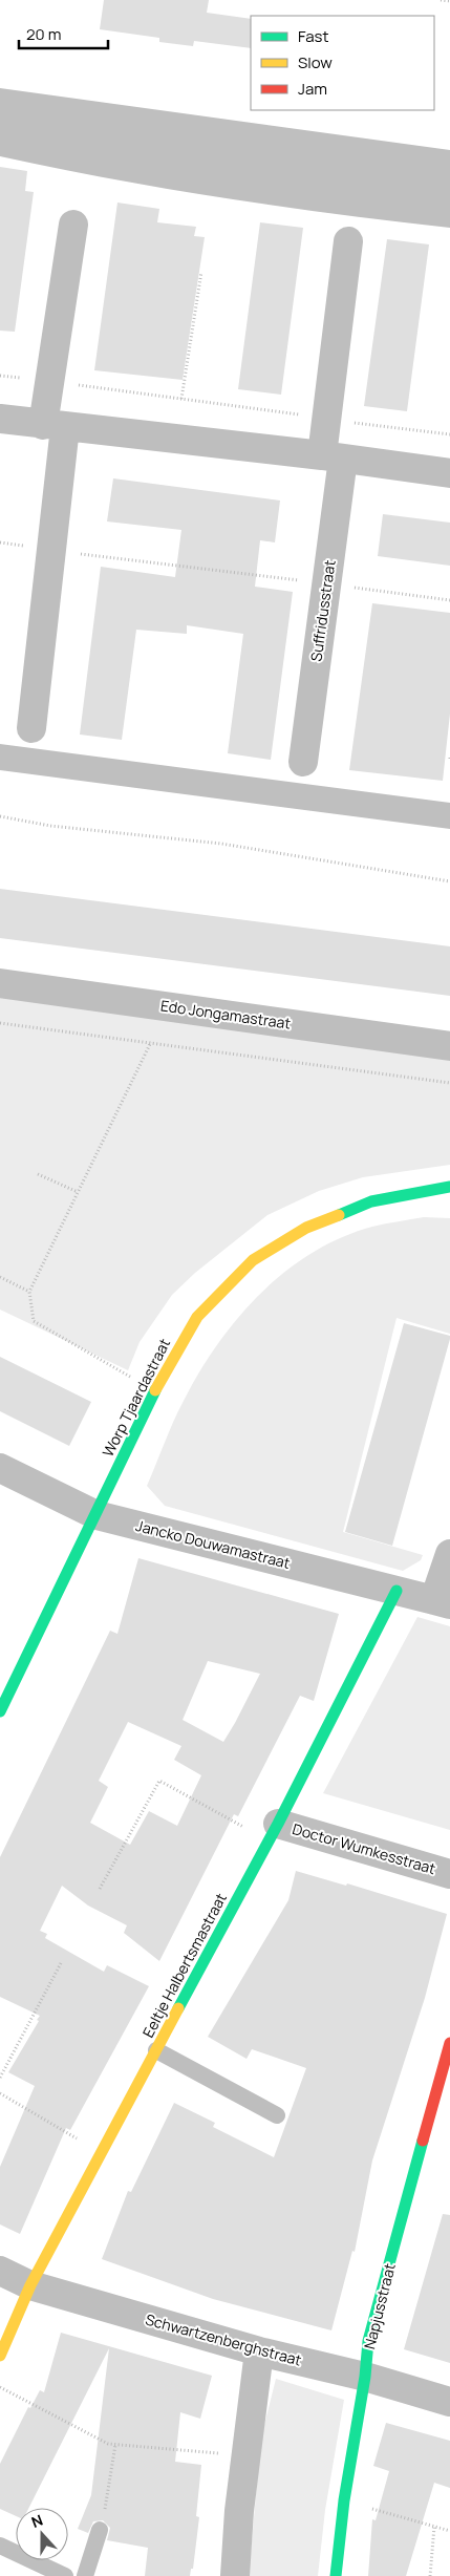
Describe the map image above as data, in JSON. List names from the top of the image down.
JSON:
{
  "streets": {
    "street": [
      "Suffridusstraat",
      "Edo Jongamastraat",
      "Worp Tjaardastraat",
      "Jancko Douwamastraat",
      "Doctor Wumkesstraat",
      "Eeltje Halbertsmastraat",
      "Napjusstraat",
      "Schwartzenberghstraat"
    ]
  },
  "crossings": [
    ["Worp Tjaardastraat", "Jancko Douwamastraat"],
    ["Jancko Douwamastraat", "Eeltje Halbertsmastraat"],
    ["Doctor Wumkesstraat", "Eeltje Halbertsmastraat"],
    ["Eeltje Halbertsmastraat", "Schwartzenberghstraat"],
    ["Napjusstraat", "Schwartzenberghstraat"]
  ],
  "legend": ["Fast", "Slow", "Jam"],
  "scale_bar": "20 m",
  "north": "top"
}
